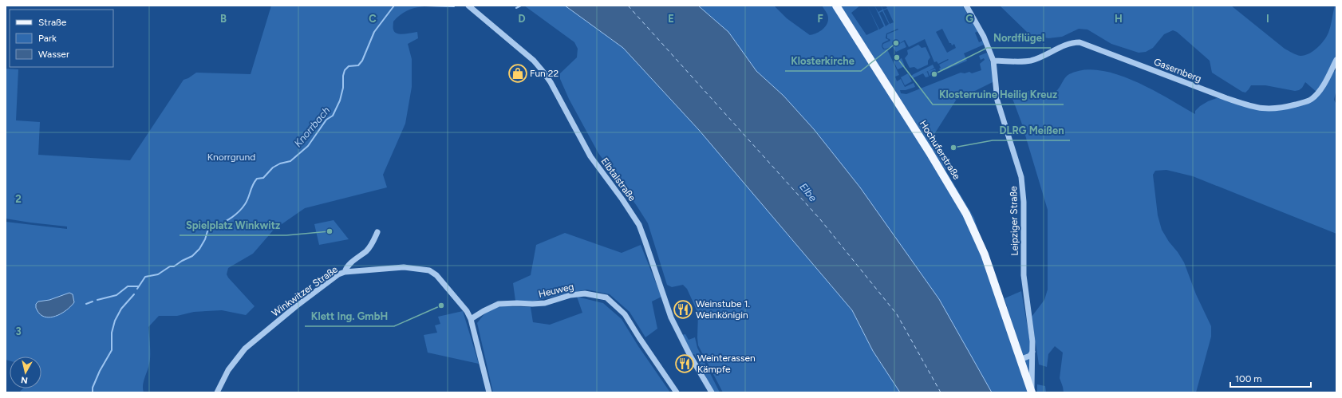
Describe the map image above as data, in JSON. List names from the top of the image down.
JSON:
{
  "streets": {
    "main road": ["Hochuferstraße"],
    "street": [
      "Gasernberg",
      "Elbtalstraße",
      "Leipziger Straße",
      "Heuweg",
      "Winkwitzer Straße"
    ]
  },
  "crossings": [
    ["Gasernberg", "Leipziger Straße"],
    ["Hochuferstraße", "Leipziger Straße"],
    ["Heuweg", "Winkwitzer Straße"]
  ],
  "water": ["Knorrbach", "Elbe"],
  "parks": ["Knorrgrund"],
  "places": {
    "other": [
      "Klosterkirche",
      "Klosterruine Heilig Kreuz",
      "Nordflügel",
      "DLRG Meißen",
      "Spielplatz Winkwitz",
      "Klett Ing. GmbH"
    ],
    "shop": ["Fun 22"],
    "restaurant": ["Weinstube 1. Weinkönigin", "Weinterassen Kämpfe"]
  },
  "legend": ["Straße", "Park", "Wasser"],
  "scale_bar": "100 m",
  "north": "bottom",
  "grid": {
    "columns": [
      "B",
      "C",
      "D",
      "E",
      "F",
      "G",
      "H",
      "I"
    ],
    "rows": ["2", "3"]
  }
}
